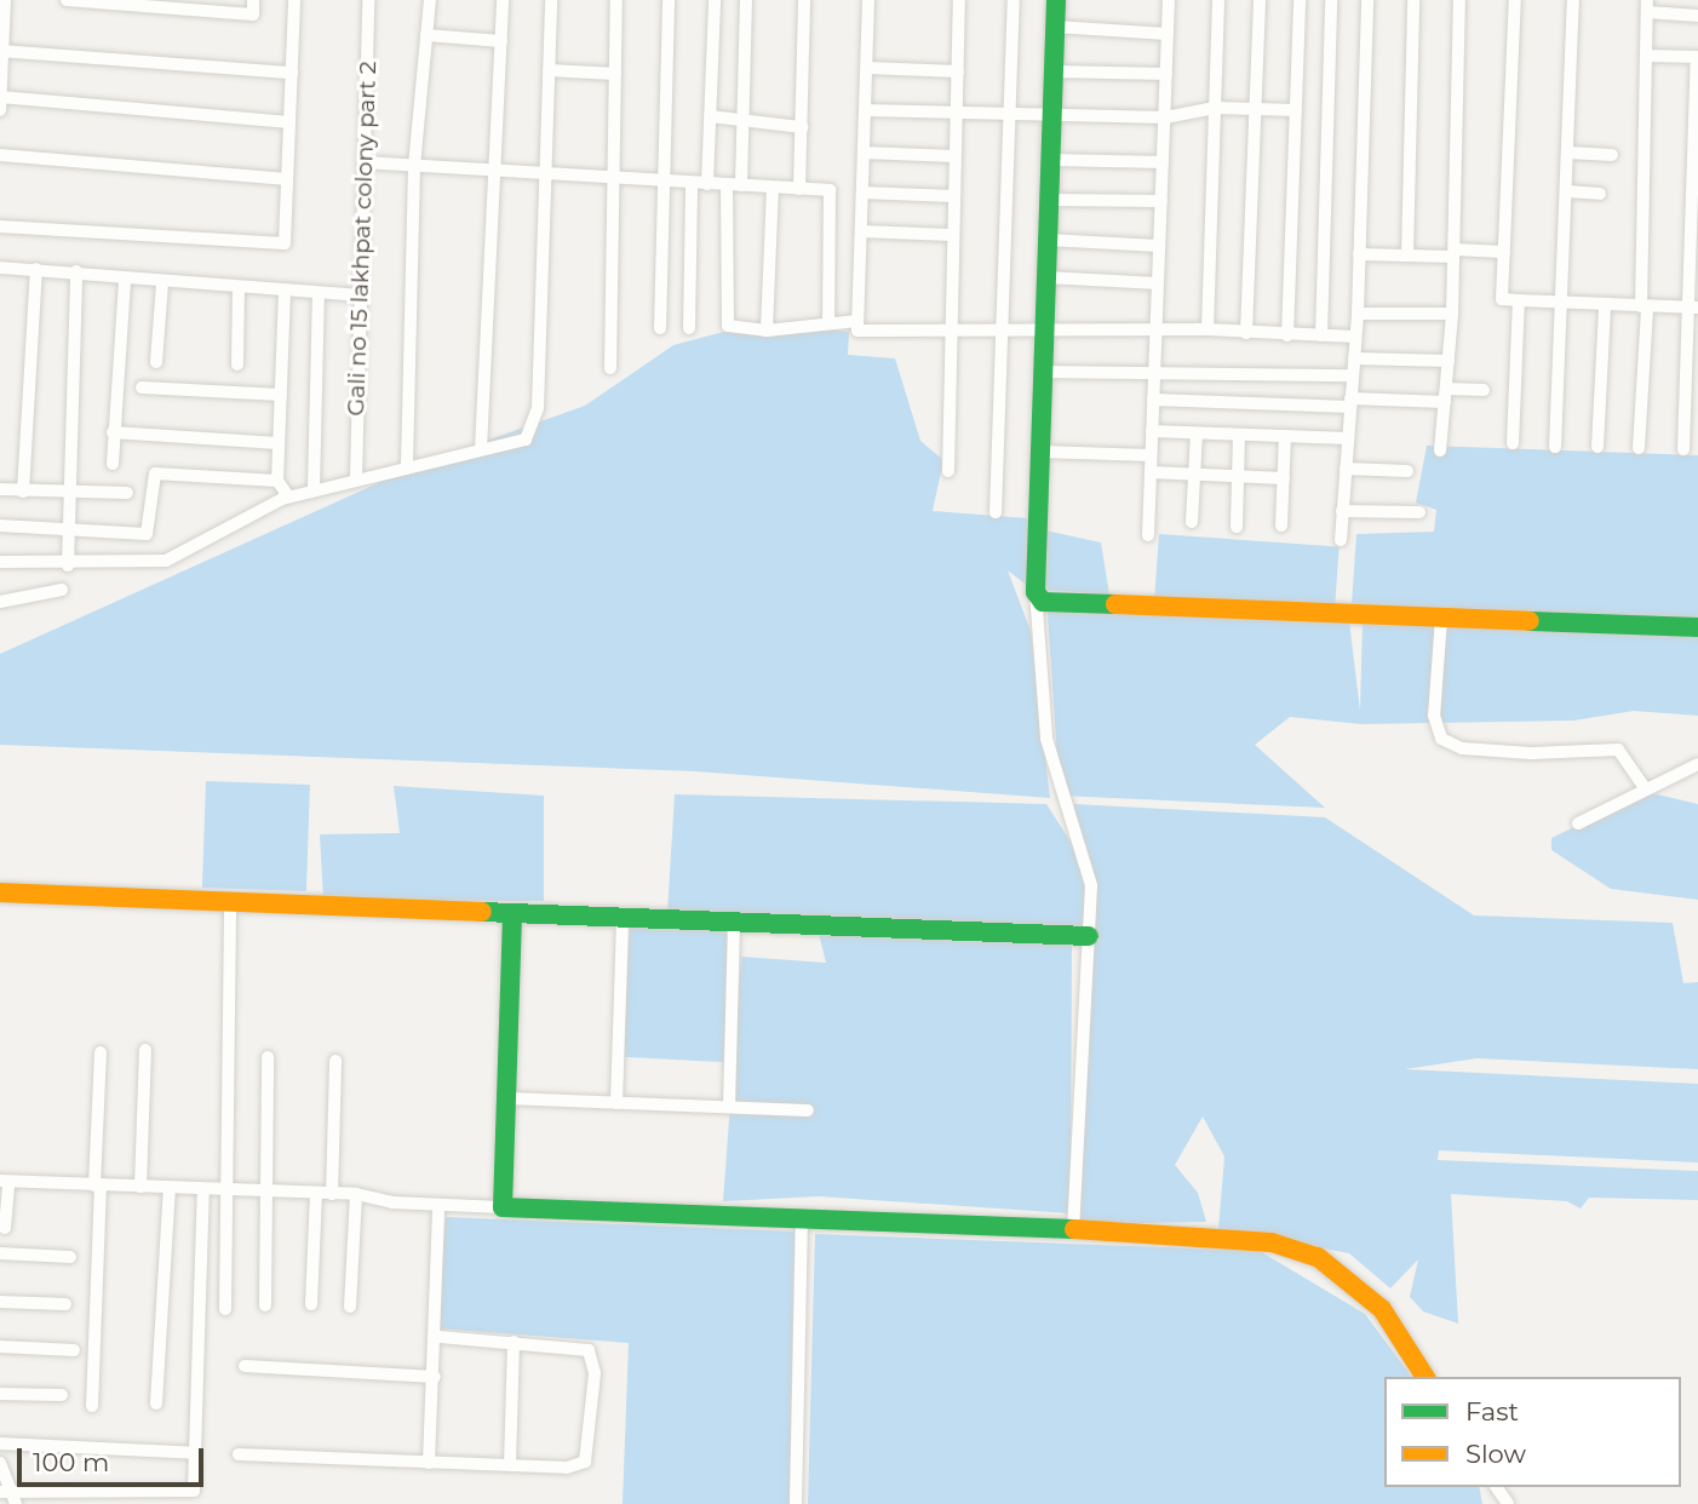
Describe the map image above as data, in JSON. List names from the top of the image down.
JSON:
{
  "streets": {
    "street": ["Gali no 15 lakhpat colony part 2"]
  },
  "legend": ["Fast", "Slow"],
  "scale_bar": "100 m"
}
